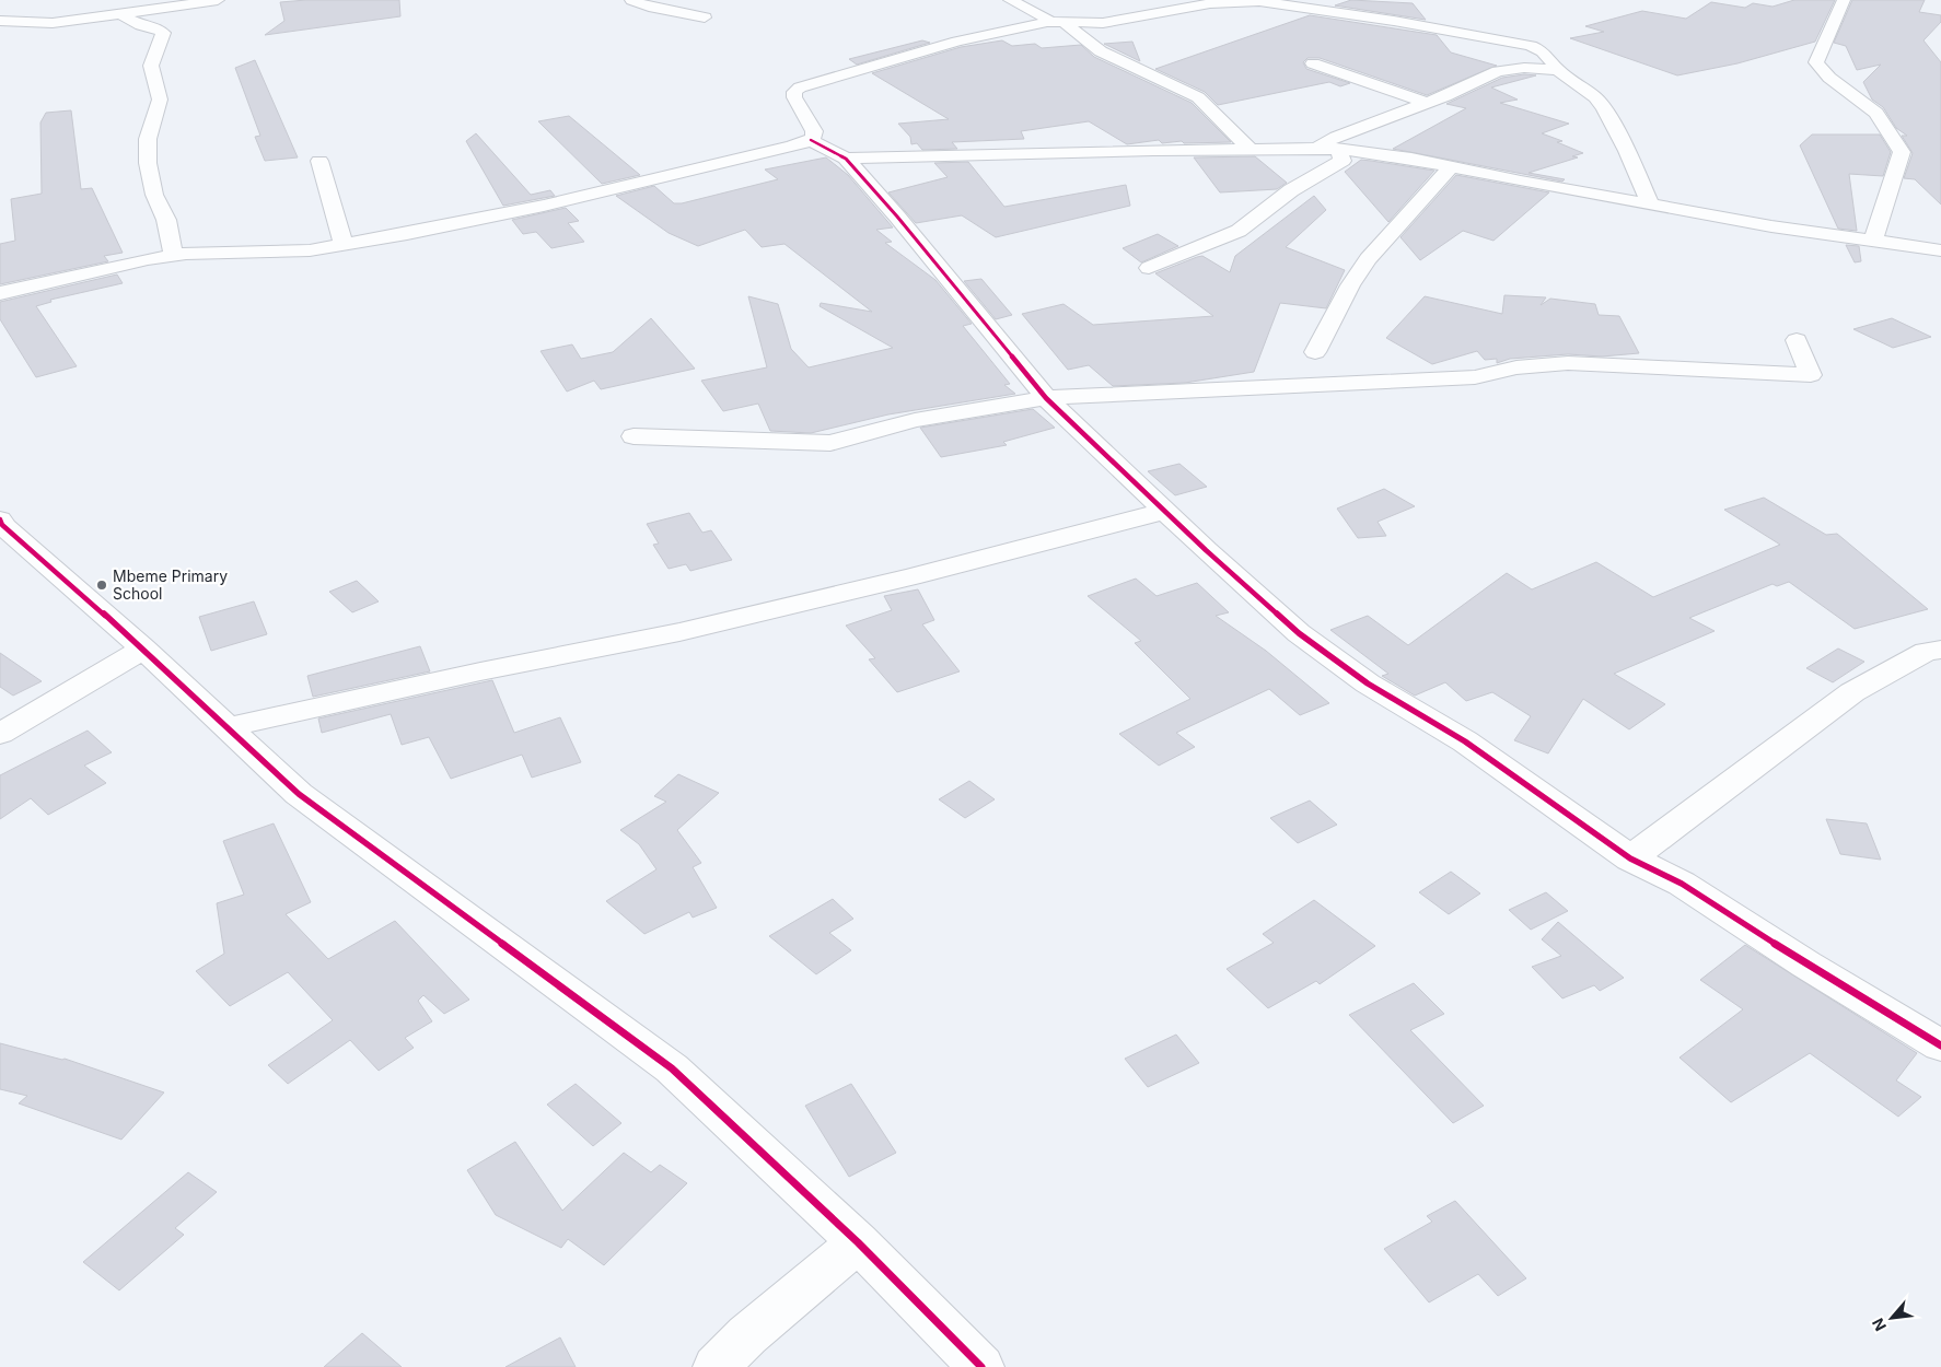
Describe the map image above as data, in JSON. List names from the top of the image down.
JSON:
{
  "places": ["Mbeme Primary School"],
  "north": "bottom left"
}
